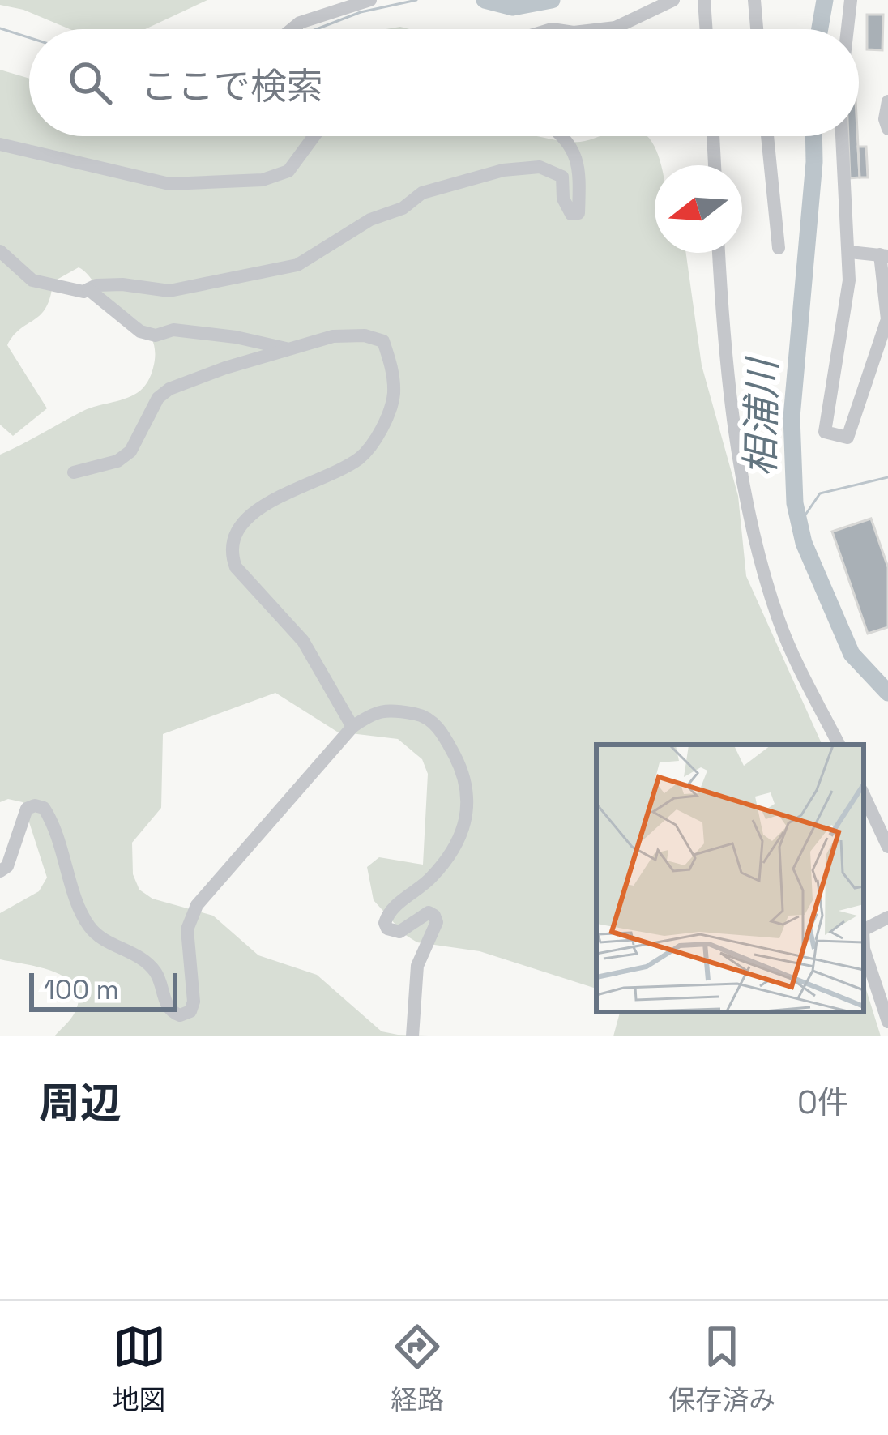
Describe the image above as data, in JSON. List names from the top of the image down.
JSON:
{
  "water": ["相浦川"],
  "scale_bar": "100 m",
  "north": "left",
  "page": {
    "search": "ここで検索",
    "scale": "100 m",
    "heading": ["周辺", "0件"],
    "nav": ["地図", "経路", "保存済み"]
  }
}
